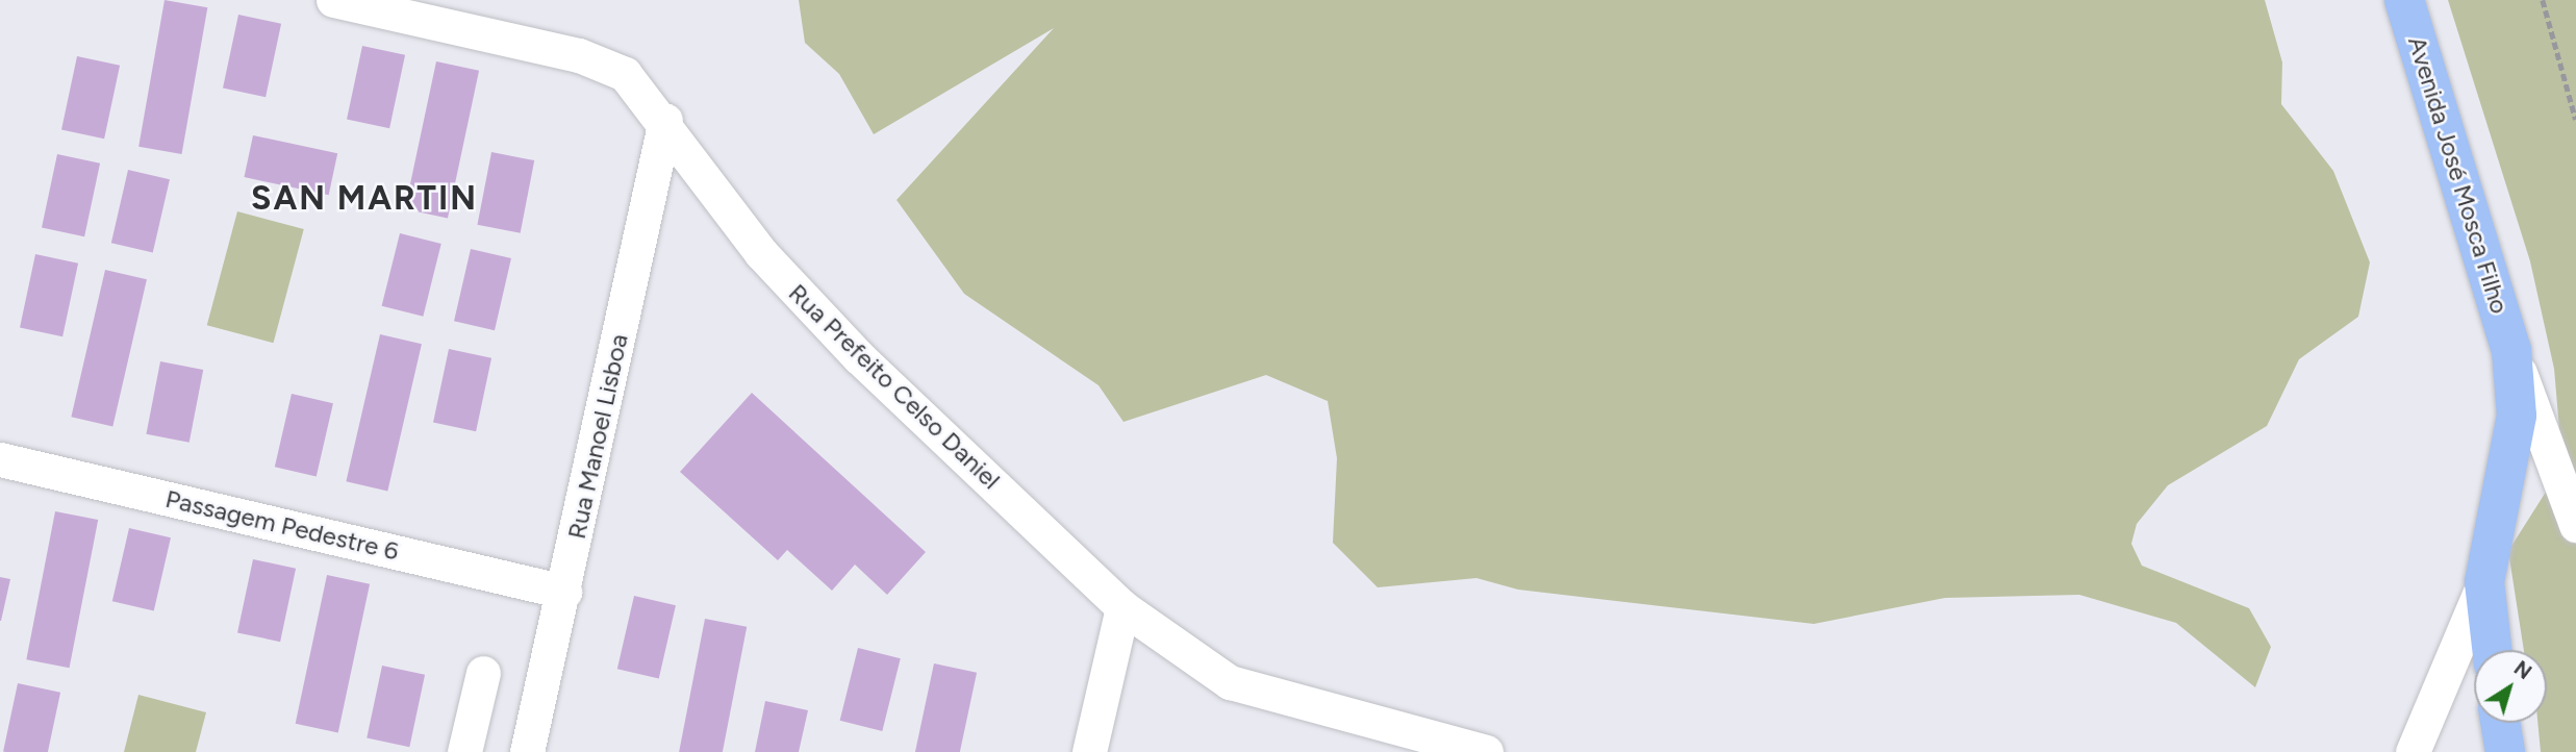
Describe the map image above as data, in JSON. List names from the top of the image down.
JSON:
{
  "streets": {
    "main road": ["Avenida José Mosca Filho"],
    "street": ["Rua Prefeito Celso Daniel", "Rua Manoel Lisboa", "Passagem Pedestre 6"]
  },
  "crossings": [
    ["Rua Prefeito Celso Daniel", "Rua Manoel Lisboa"],
    ["Rua Manoel Lisboa", "Passagem Pedestre 6"]
  ],
  "districts": ["SAN MARTIN"],
  "north": "top right"
}
